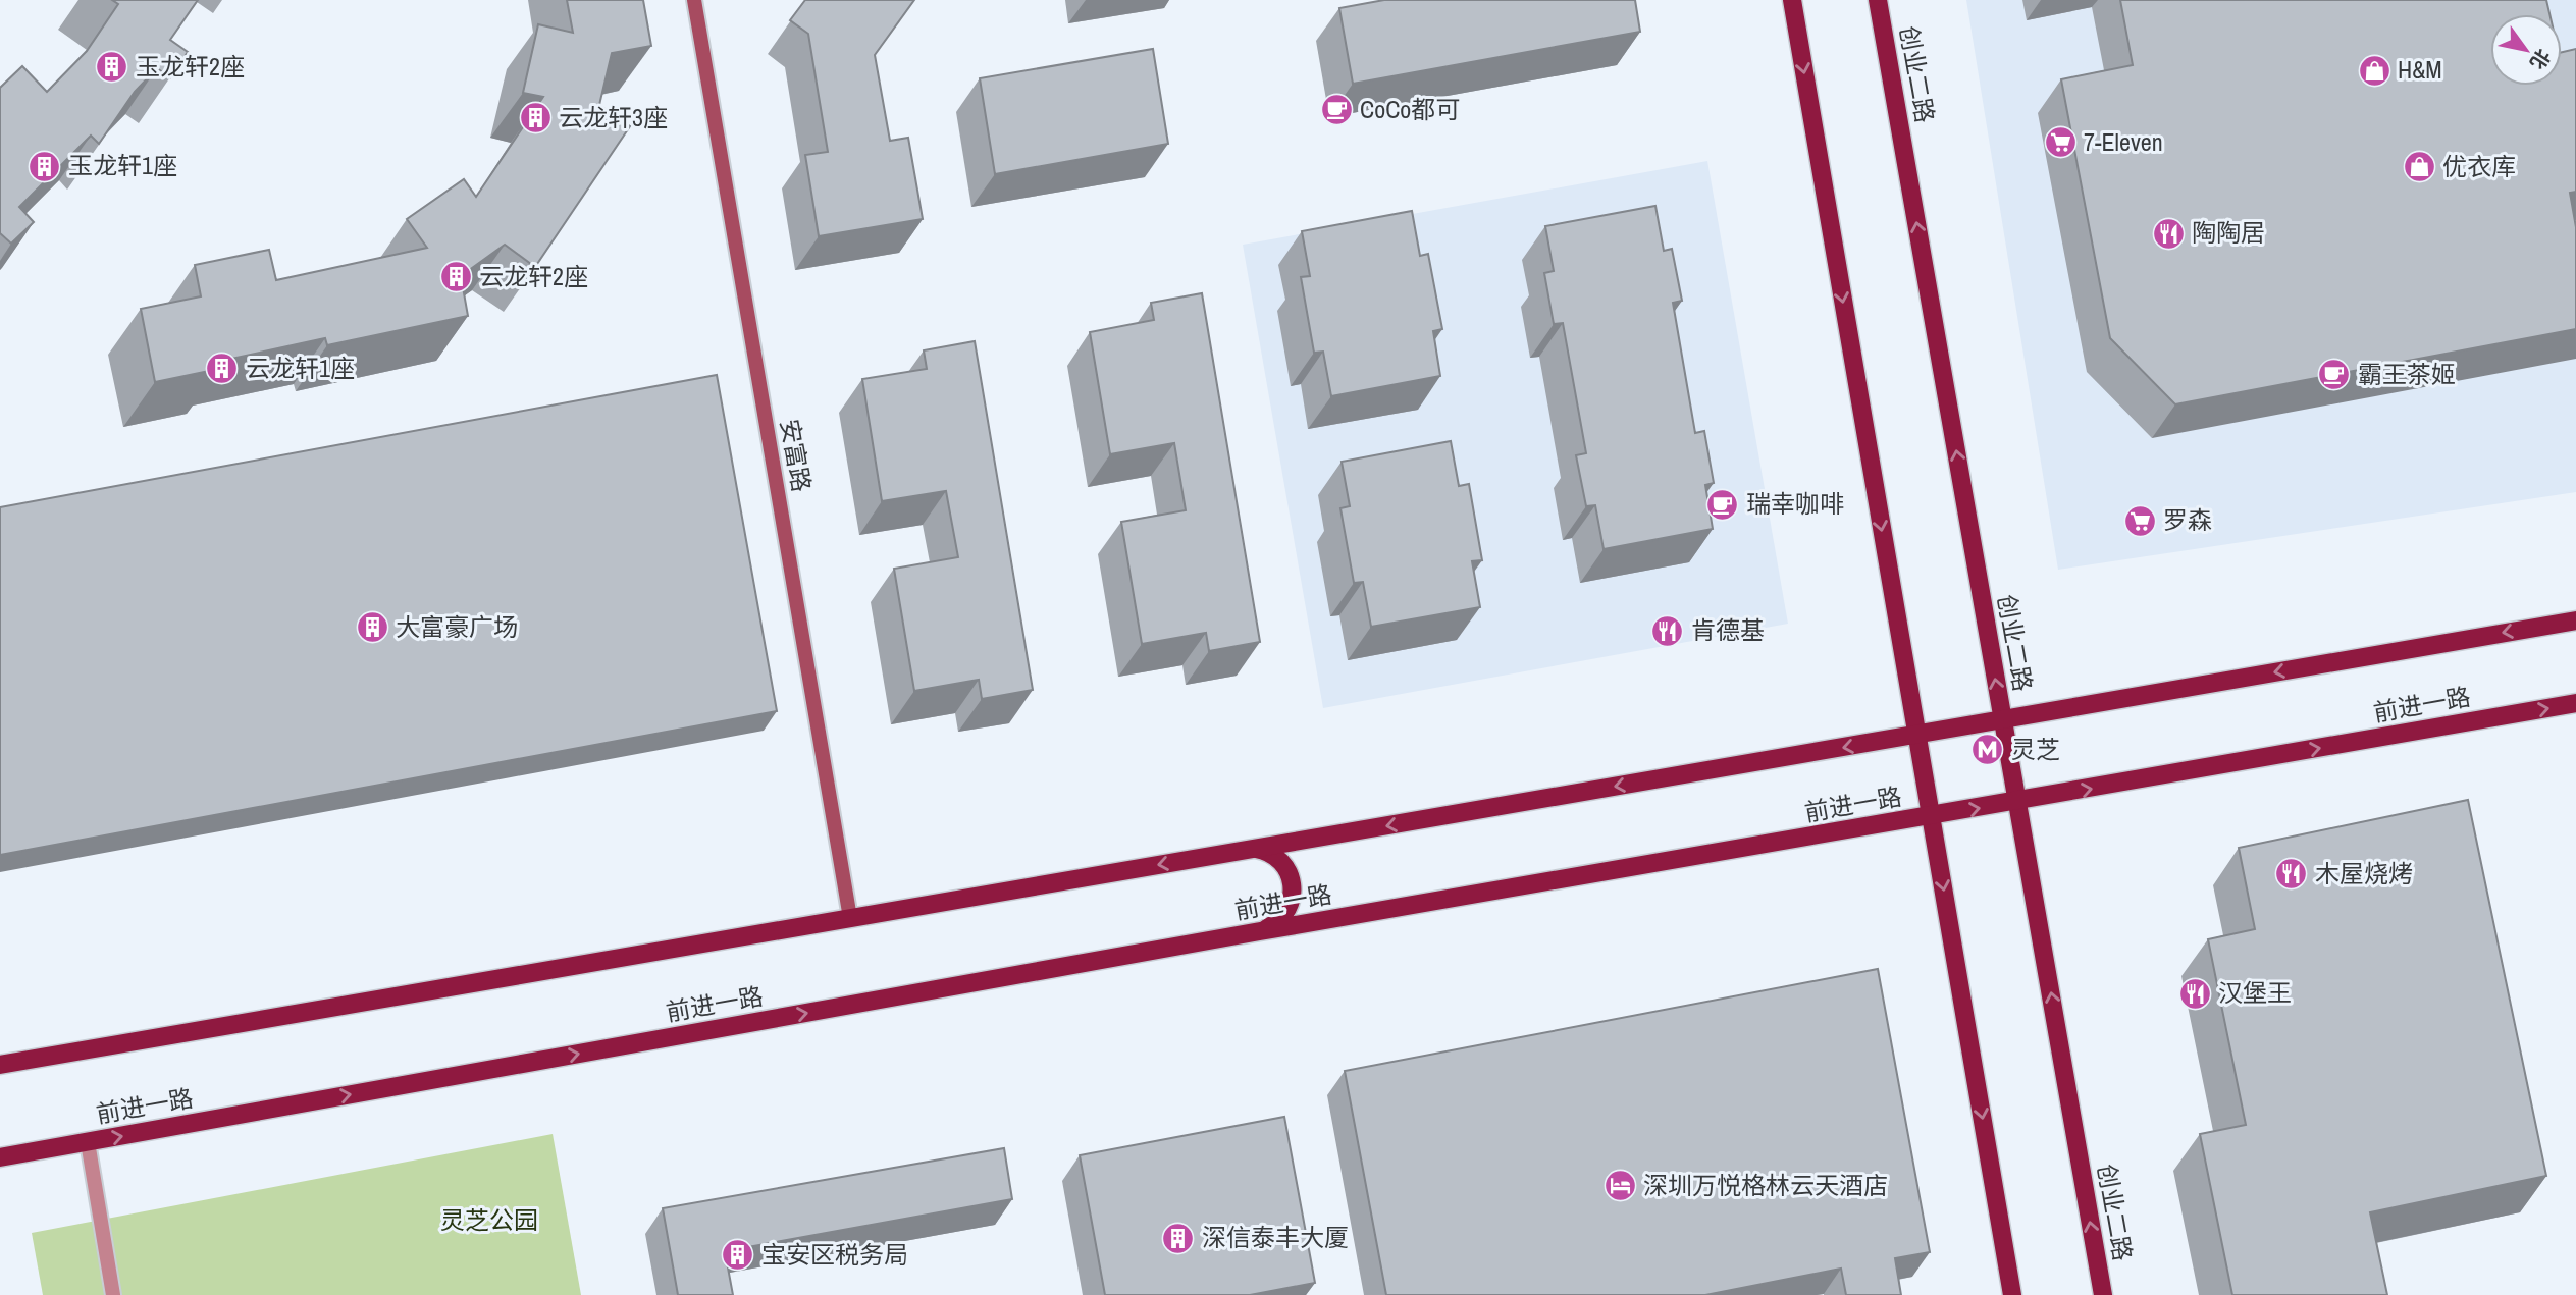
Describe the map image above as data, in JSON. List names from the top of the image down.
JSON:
{
  "streets": {
    "main road": ["创业二路", "前进一路"],
    "street": ["安富路"]
  },
  "crossings": [
    ["创业二路", "前进一路"]
  ],
  "parks": ["灵芝公园"],
  "places": {
    "building": [
      "玉龙轩2座",
      "云龙轩3座",
      "玉龙轩1座",
      "云龙轩2座",
      "云龙轩1座",
      "大富豪广场",
      "深信泰丰大厦",
      "宝安区税务局"
    ],
    "shop": ["H&M", "优衣库"],
    "cafe": ["CoCo都可", "霸王茶姬", "瑞幸咖啡"],
    "supermarket": ["7-Eleven", "罗森"],
    "restaurant": [
      "陶陶居",
      "肯德基",
      "木屋烧烤",
      "汉堡王"
    ],
    "metro station": ["灵芝"],
    "hotel": ["深圳万悦格林云天酒店"]
  },
  "north": "bottom right"
}
